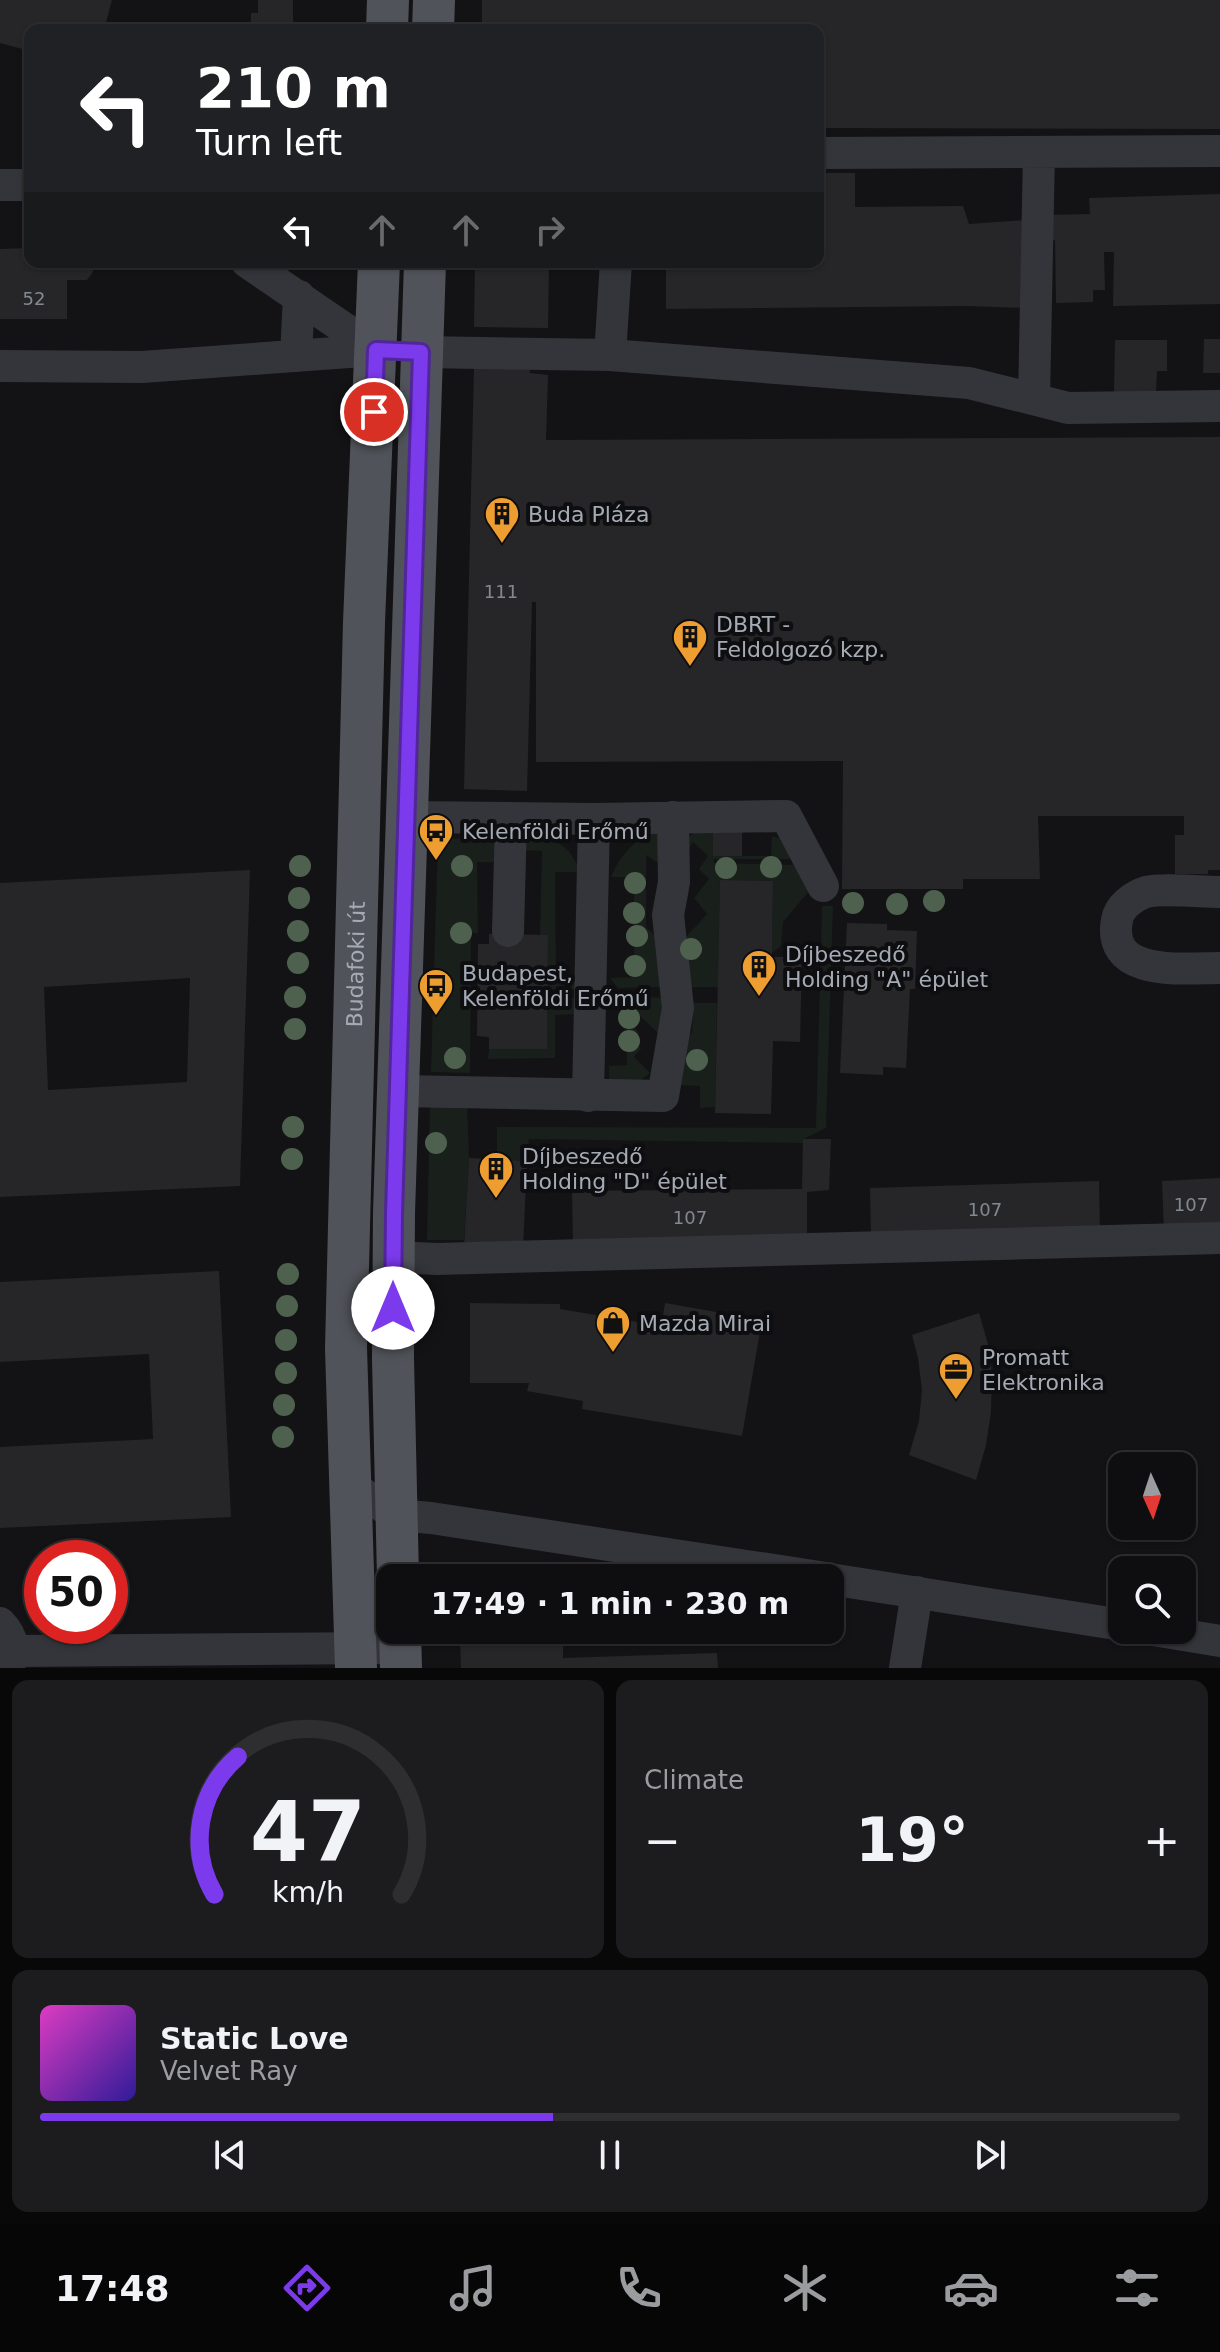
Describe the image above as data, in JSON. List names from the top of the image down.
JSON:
{
  "streets": {
    "main road": ["Budafoki út"]
  },
  "places": {
    "building": [
      "Buda Pláza",
      "DBRT - Feldolgozó kzp.",
      "Díjbeszedő Holding \"A\" épület",
      "Díjbeszedő Holding \"D\" épület"
    ],
    "bus stop": ["Kelenföldi Erőmű", "Budapest, Kelenföldi Erőmű"],
    "shop": ["Mazda Mirai"],
    "office": ["Promatt Elektronika"]
  },
  "house_numbers": [
    "52",
    "111",
    "107",
    "107",
    "107"
  ],
  "north": "bottom",
  "page": {
    "turn": ["210 m", "Turn left"],
    "limit": "50",
    "trip": "17:49 · 1 min · 230 m",
    "tile": "Climate",
    "heat": ["−", "19°", "+"],
    "song": ["Static Love", "Velvet Ray"],
    "tabs": "17:48",
    "gauge": ["47", "km/h"]
  }
}
